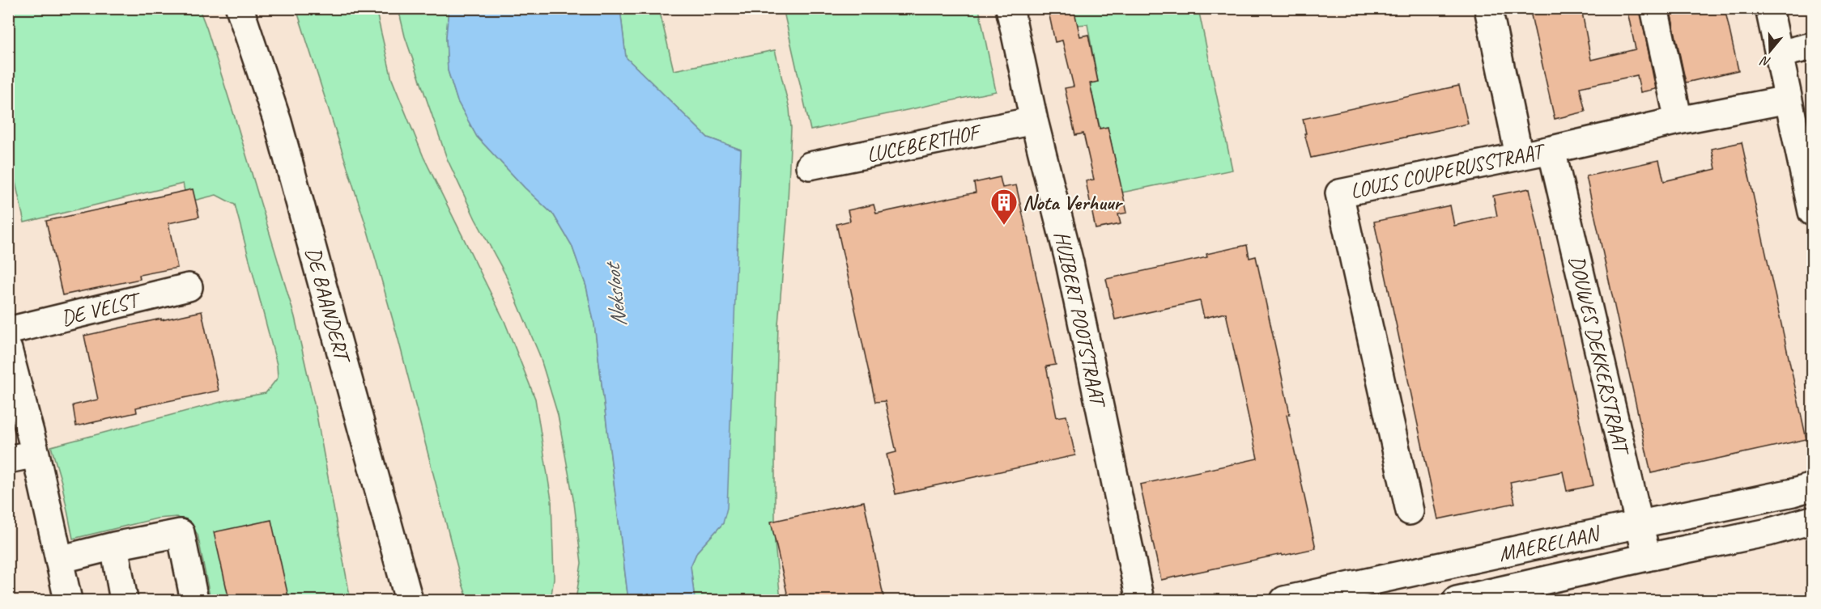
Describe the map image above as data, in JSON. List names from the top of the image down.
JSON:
{
  "streets": {
    "street": [
      "LUCEBERTHOF",
      "LOUIS COUPERUSSTRAAT",
      "DE BAANDERT",
      "DE VELST",
      "HUIBERT POOTSTRAAT",
      "DOUWES DEKKERSTRAAT",
      "MAERELAAN"
    ]
  },
  "crossings": [
    ["LUCEBERTHOF", "HUIBERT POOTSTRAAT"],
    ["LOUIS COUPERUSSTRAAT", "DOUWES DEKKERSTRAAT"],
    ["DOUWES DEKKERSTRAAT", "MAERELAAN"]
  ],
  "water": ["Neksloot"],
  "places": {
    "building": ["Nota Verhuur"]
  },
  "north": "bottom"
}
